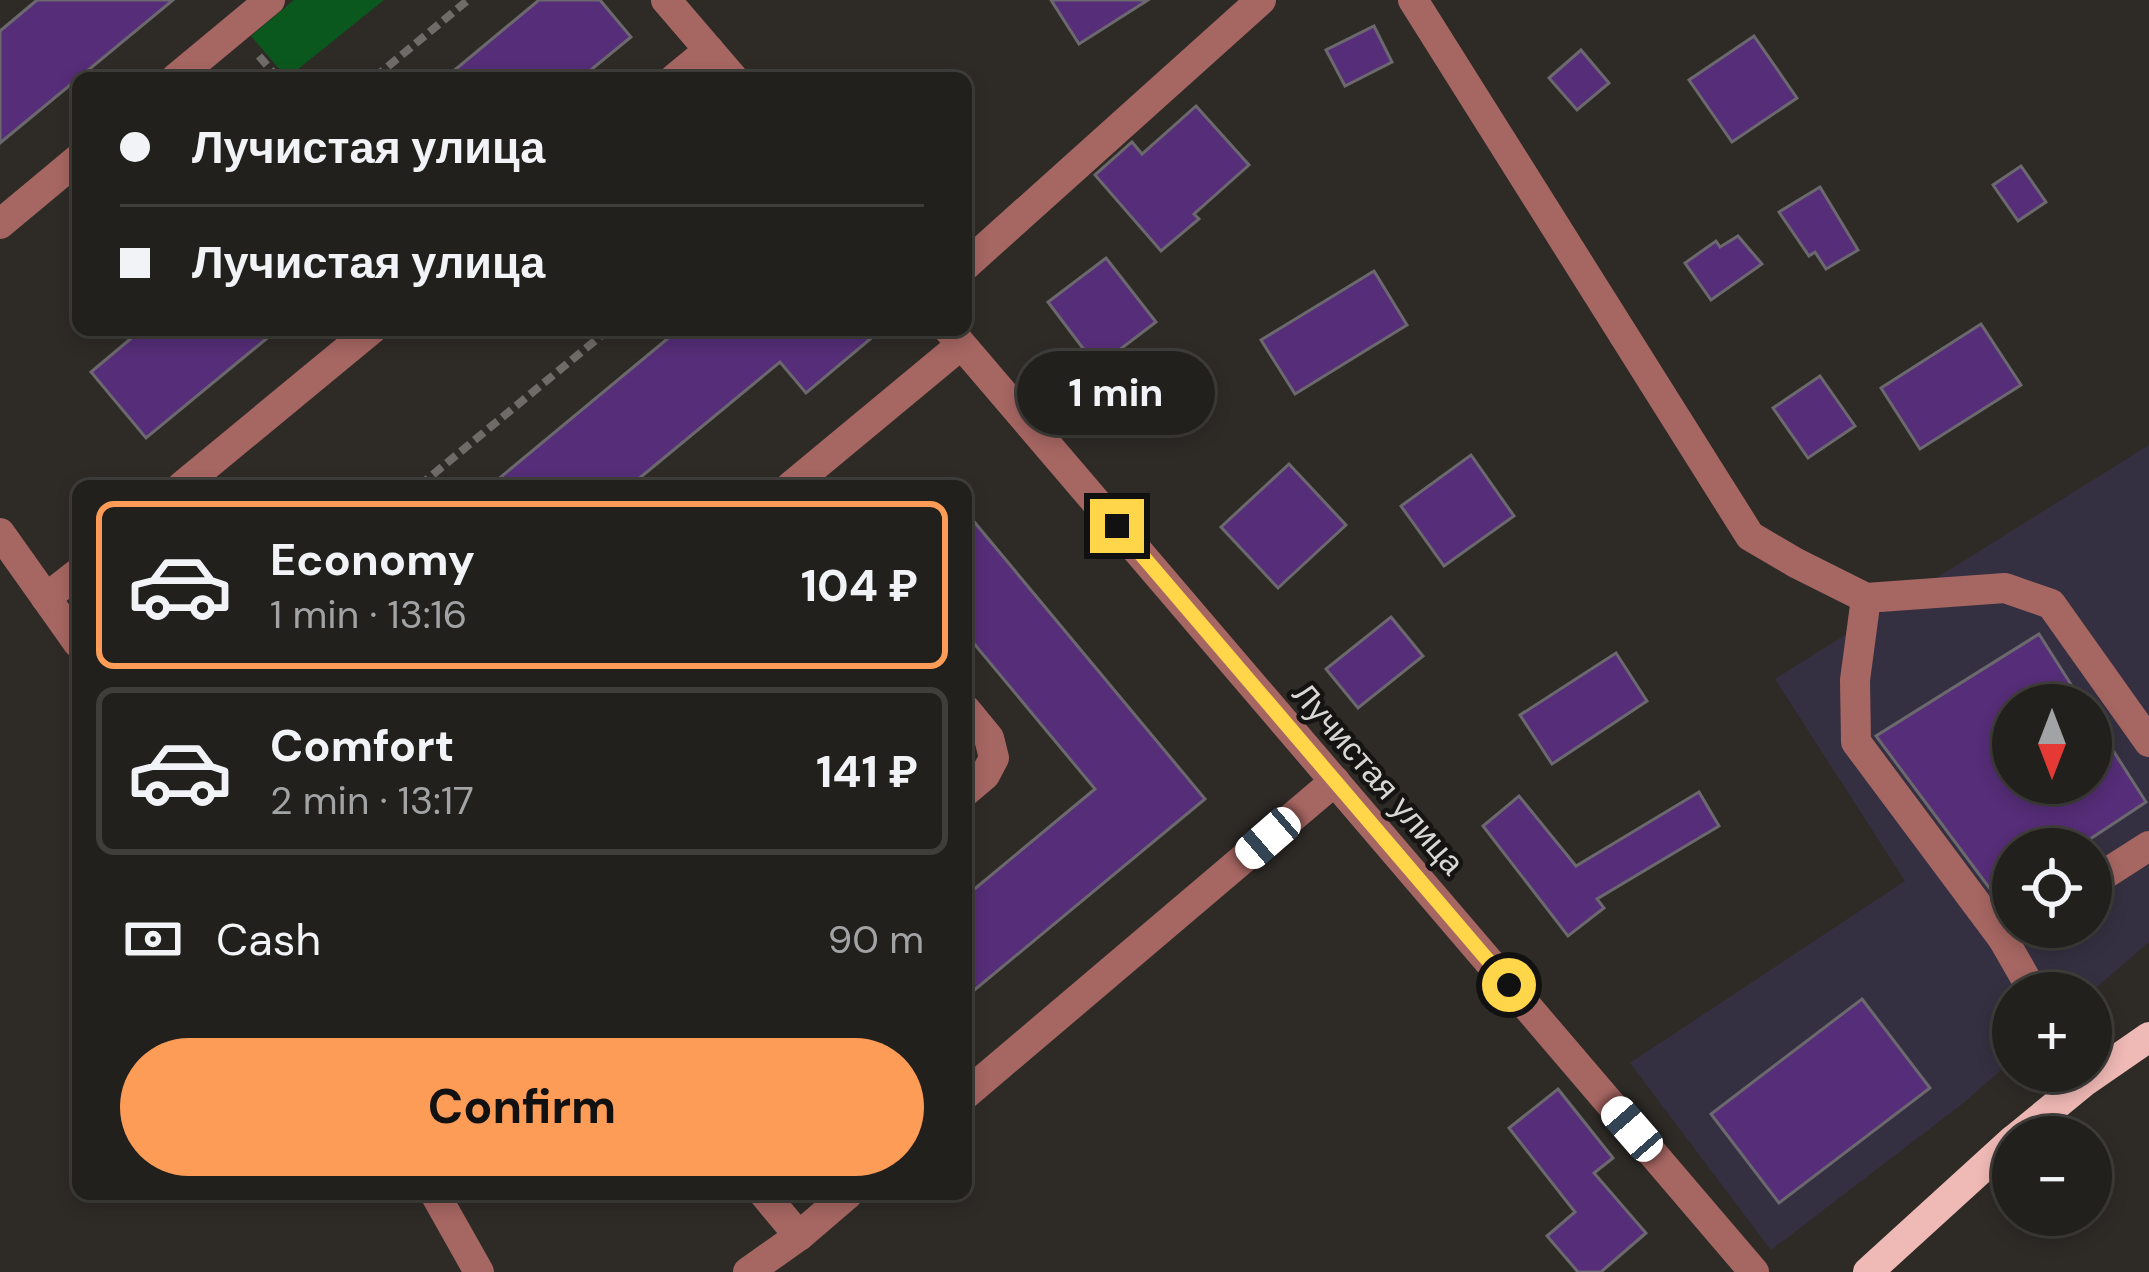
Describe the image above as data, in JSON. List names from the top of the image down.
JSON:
{
  "streets": {
    "street": ["Лучистая улица"]
  },
  "north": "bottom",
  "page": {
    "banner": ["Лучистая улица", "Лучистая улица"],
    "bubble": "1 min",
    "list": [
      {
        "name": "Economy",
        "note": "1 min · 13:16",
        "value": "104 ₽"
      },
      {
        "name": "Comfort",
        "note": "2 min · 13:17",
        "value": "141 ₽"
      }
    ],
    "map_buttons": ["+", "−"],
    "pay": ["Cash", "90 m"],
    "buttons": "Confirm"
  }
}
